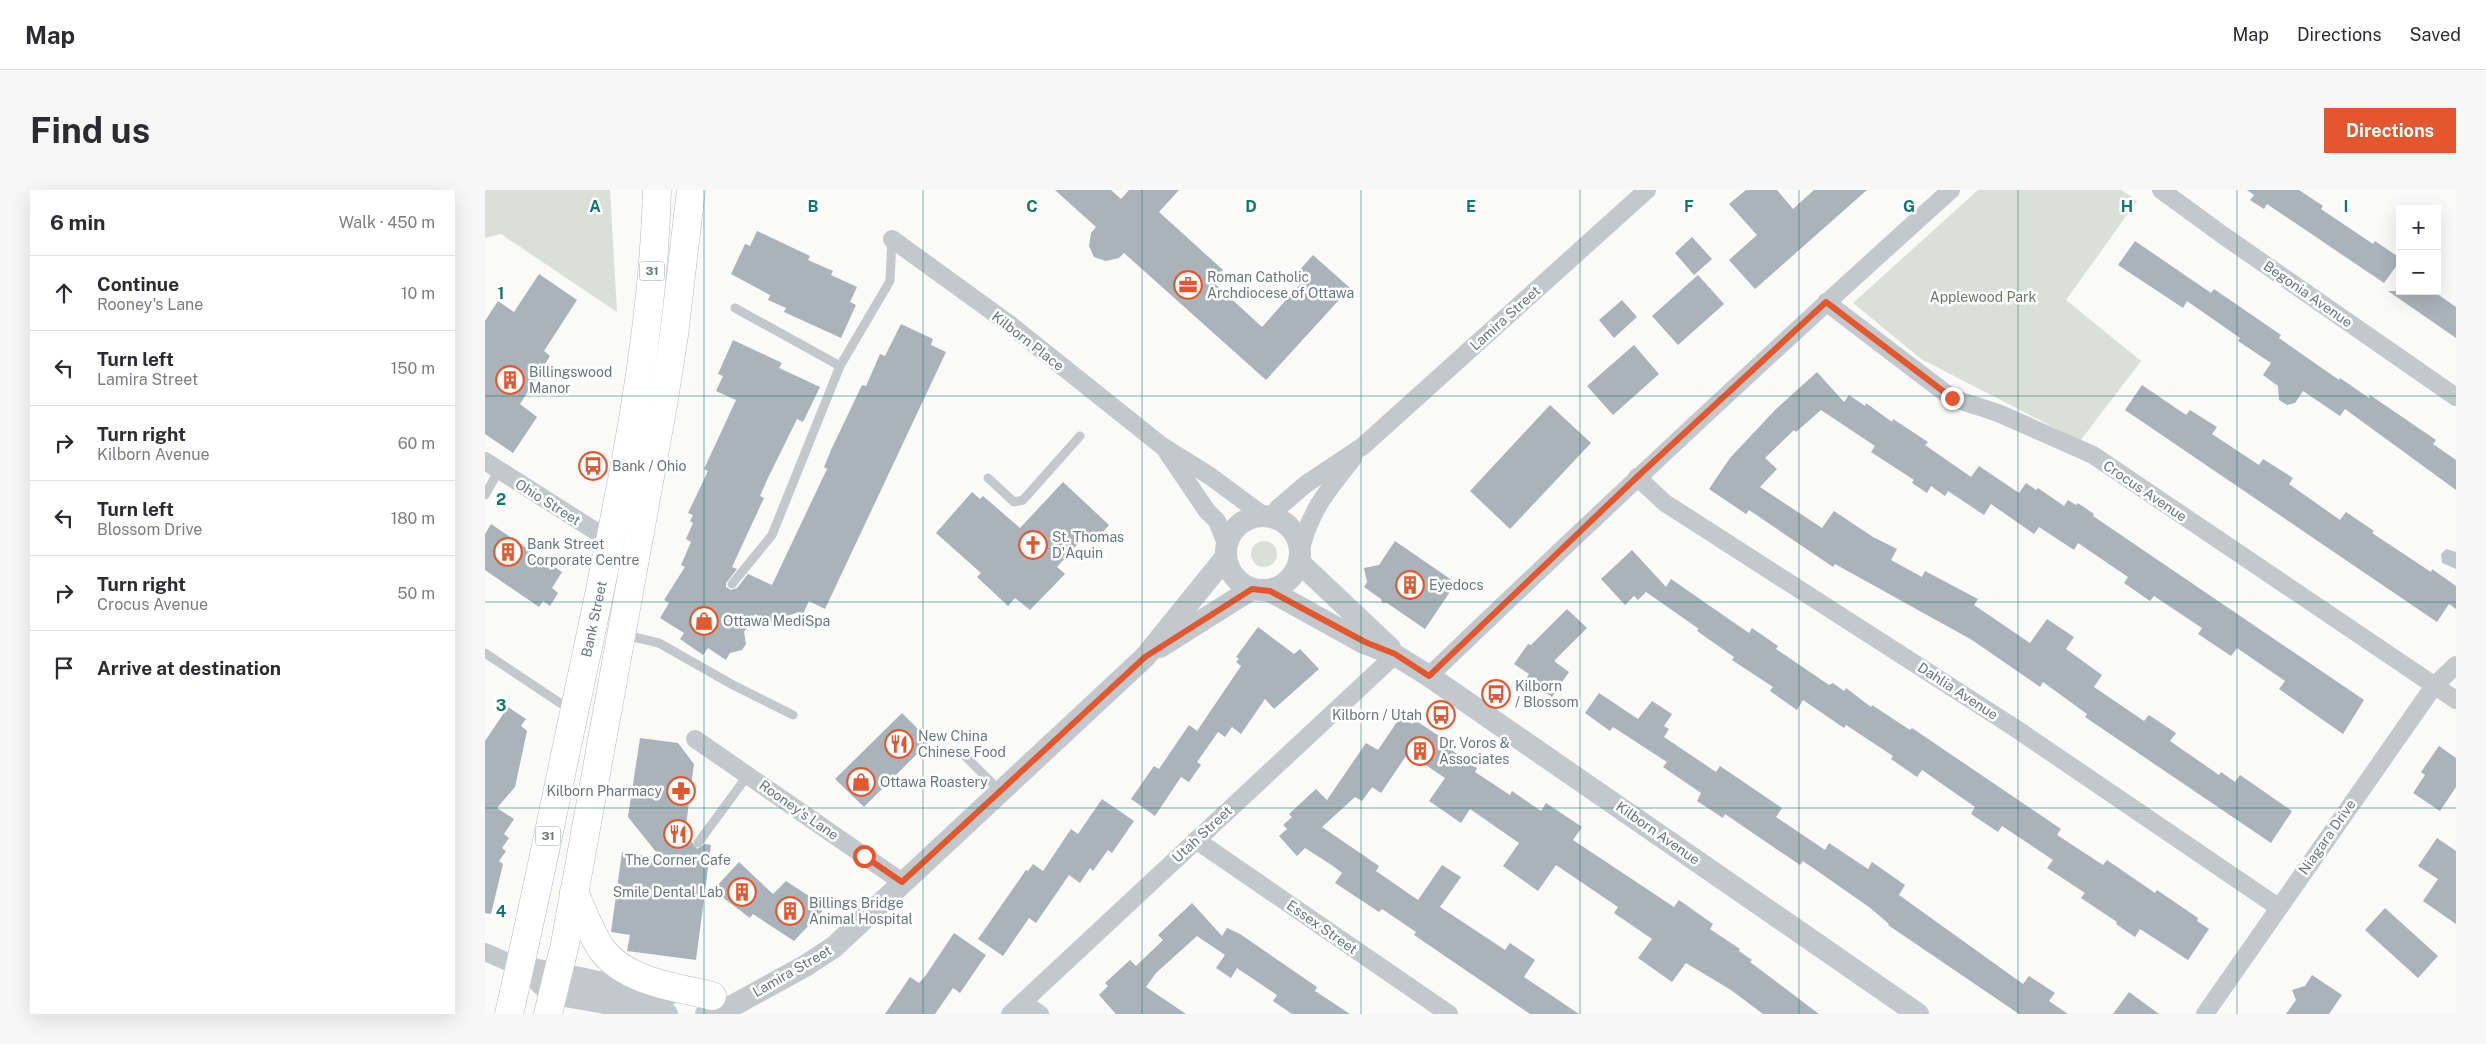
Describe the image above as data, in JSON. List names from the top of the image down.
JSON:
{
  "streets": {
    "main road": ["31", "Bank Street"],
    "street": [
      "Begonia Avenue",
      "Lamira Street",
      "Kilborn Place",
      "Crocus Avenue",
      "Ohio Street",
      "Dahlia Avenue",
      "Rooney's Lane",
      "Kilborn Avenue",
      "Utah Street",
      "Niagara Drive",
      "Essex Street"
    ]
  },
  "crossings": [
    ["31", "Lamira Street"],
    ["Lamira Street", "Kilborn Place"],
    ["Lamira Street", "Bank Street"],
    ["Lamira Street", "Rooney's Lane"],
    ["Lamira Street", "Kilborn Avenue"],
    ["Kilborn Place", "Kilborn Avenue"],
    ["Crocus Avenue", "Niagara Drive"],
    ["Ohio Street", "Bank Street"],
    ["Dahlia Avenue", "Niagara Drive"],
    ["Kilborn Avenue", "Utah Street"],
    ["Utah Street", "Essex Street"]
  ],
  "parks": ["Applewood Park"],
  "places": {
    "office": ["Roman Catholic Archdiocese of Ottawa"],
    "building": [
      "Billingswood Manor",
      "Bank Street Corporate Centre",
      "Eyedocs",
      "Dr. Voros & Associates",
      "Smile Dental Lab",
      "Billings Bridge Animal Hospital"
    ],
    "bus stop": ["Bank / Ohio", "Kilborn / Blossom", "Kilborn / Utah"],
    "church": ["St. Thomas D'Aquin"],
    "shop": ["Ottawa MediSpa", "Ottawa Roastery"],
    "restaurant": ["New China Chinese Food", "The Corner Cafe"],
    "pharmacy": ["Kilborn Pharmacy"]
  },
  "page": {
    "header": "Map",
    "nav": ["Map", "Directions", "Saved"],
    "buttons": "Directions",
    "title": "Find us",
    "heading": ["6 min", "Walk · 450 m"],
    "map_buttons": ["+", "−"],
    "list": [
      ["Continue", "Rooney's Lane", "10 m"],
      ["Turn left", "Lamira Street", "150 m"],
      ["Turn right", "Kilborn Avenue", "60 m"],
      ["Turn left", "Blossom Drive", "180 m"],
      ["Turn right", "Crocus Avenue", "50 m"],
      "Arrive at destination"
    ]
  },
  "grid": {
    "columns": [
      "A",
      "B",
      "C",
      "D",
      "E",
      "F",
      "G",
      "H",
      "I"
    ],
    "rows": [
      "1",
      "2",
      "3",
      "4"
    ]
  }
}
